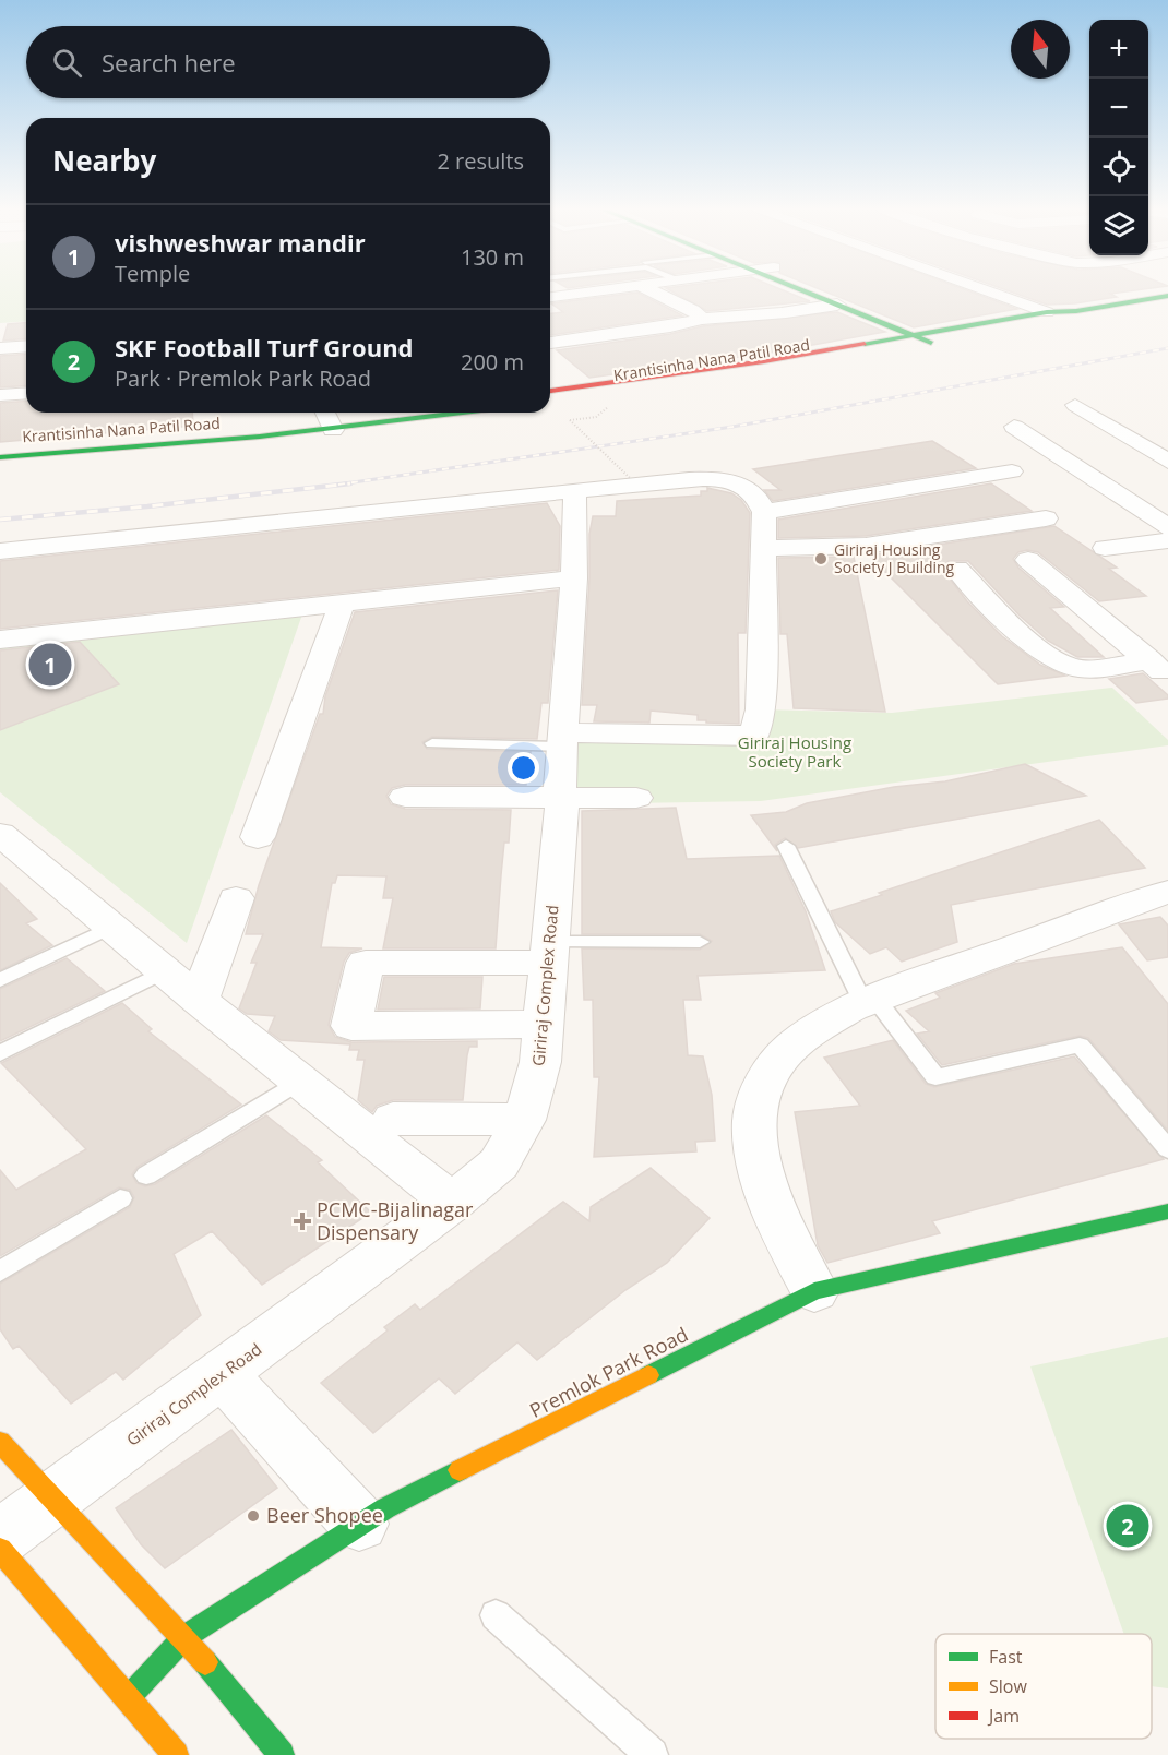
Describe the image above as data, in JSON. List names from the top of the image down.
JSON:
{
  "streets": {
    "main road": ["Krantisinha Nana Patil Road", "Premlok Park Road"],
    "street": ["Giriraj Complex Road"]
  },
  "parks": ["Giriraj Housing Society Park"],
  "places": {
    "other": ["Giriraj Housing Society J Building", "Beer Shopee"],
    "health": ["PCMC-Bijalinagar Dispensary"]
  },
  "legend": ["Fast", "Slow", "Jam"],
  "north": "top",
  "page": {
    "map_buttons": ["+", "−"],
    "search": "Search here",
    "heading": ["Nearby", "2 results"],
    "list": [
      {
        "mark": "1",
        "name": "vishweshwar mandir",
        "note": "Temple",
        "value": "130 m"
      },
      {
        "mark": "2",
        "name": "SKF Football Turf Ground",
        "note": "Park · Premlok Park Road",
        "value": "200 m"
      }
    ],
    "pins": ["1", "2"]
  }
}
